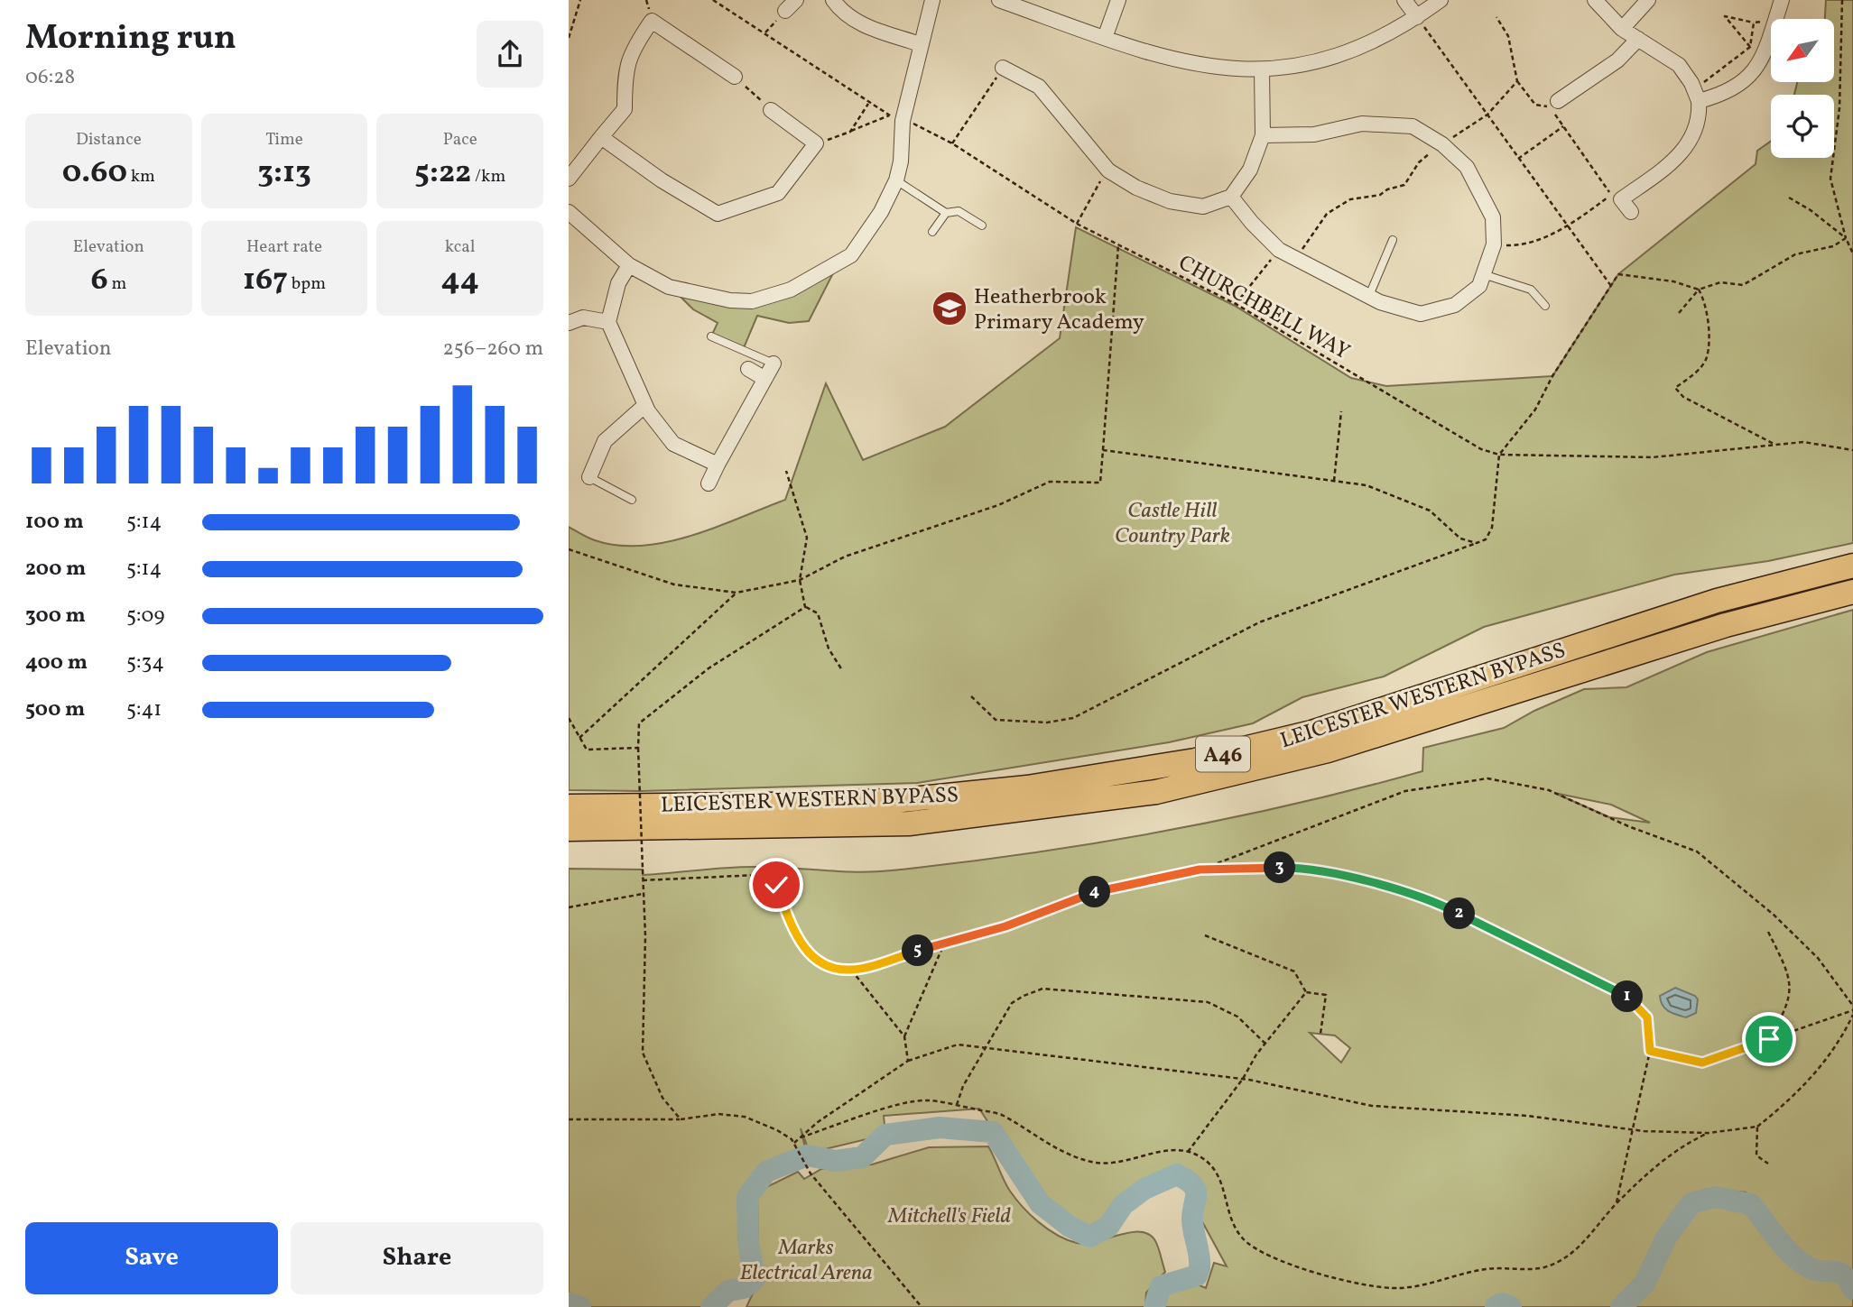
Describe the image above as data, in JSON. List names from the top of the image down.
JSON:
{
  "streets": {
    "highway": ["LEICESTER WESTERN BYPASS", "A46"],
    "path": ["CHURCHBELL WAY"]
  },
  "parks": ["Castle Hill Country Park", "Mitchell's Field", "Marks Electrical Arena"],
  "places": {
    "school or university": ["Heatherbrook Primary Academy"]
  },
  "north": "bottom left",
  "page": {
    "heading": ["Morning run", "06:28"],
    "stats": [
      ["Distance", "0.60 km"],
      ["Time", "3:13"],
      ["Pace", "5:22 /km"],
      ["Elevation", "6 m"],
      ["Heart rate", "167 bpm"],
      ["kcal", "44"]
    ],
    "chart": ["Elevation", "256–260 m"],
    "list": [
      {
        "name": "100 m",
        "note": "5:14"
      },
      {
        "name": "200 m",
        "note": "5:14"
      },
      {
        "name": "300 m",
        "note": "5:09"
      },
      {
        "name": "400 m",
        "note": "5:34"
      },
      {
        "name": "500 m",
        "note": "5:41"
      }
    ],
    "pins": [
      "3",
      "4",
      "2",
      "5",
      "1"
    ],
    "buttons": ["Save", "Share"]
  }
}
